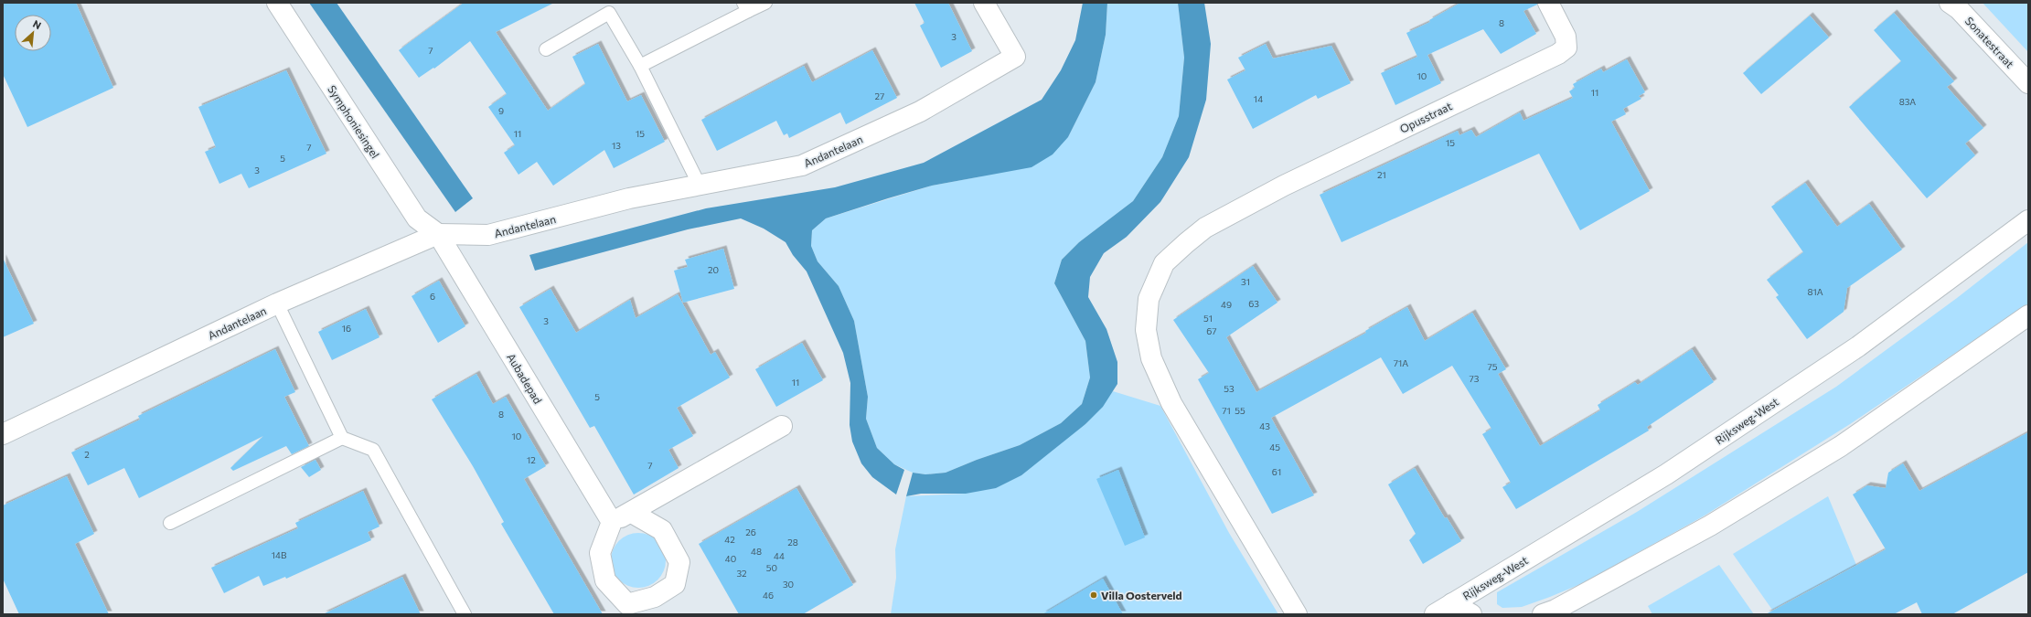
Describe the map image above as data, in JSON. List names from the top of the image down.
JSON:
{
  "streets": {
    "street": [
      "Sonatestraat",
      "Opusstraat",
      "Symphoniesingel",
      "Andantelaan",
      "Aubadepad",
      "Rijksweg-West"
    ]
  },
  "crossings": [
    ["Symphoniesingel", "Andantelaan"],
    ["Symphoniesingel", "Aubadepad"],
    ["Andantelaan", "Aubadepad"]
  ],
  "places": ["Villa Oosterveld"],
  "house_numbers": [
    "8",
    "3",
    "7",
    "10",
    "11",
    "27",
    "14",
    "83A",
    "9",
    "11",
    "15",
    "15",
    "13",
    "7",
    "5",
    "3",
    "21",
    "20",
    "31",
    "81A",
    "6",
    "63",
    "49",
    "51",
    "3",
    "16",
    "67",
    "71A",
    "75",
    "73",
    "11",
    "53",
    "5",
    "71",
    "55",
    "8",
    "43",
    "10",
    "45",
    "2",
    "12",
    "7",
    "61",
    "26",
    "42",
    "28",
    "48",
    "14B",
    "44",
    "40",
    "50",
    "32",
    "30",
    "46"
  ],
  "north": "top right"
}
